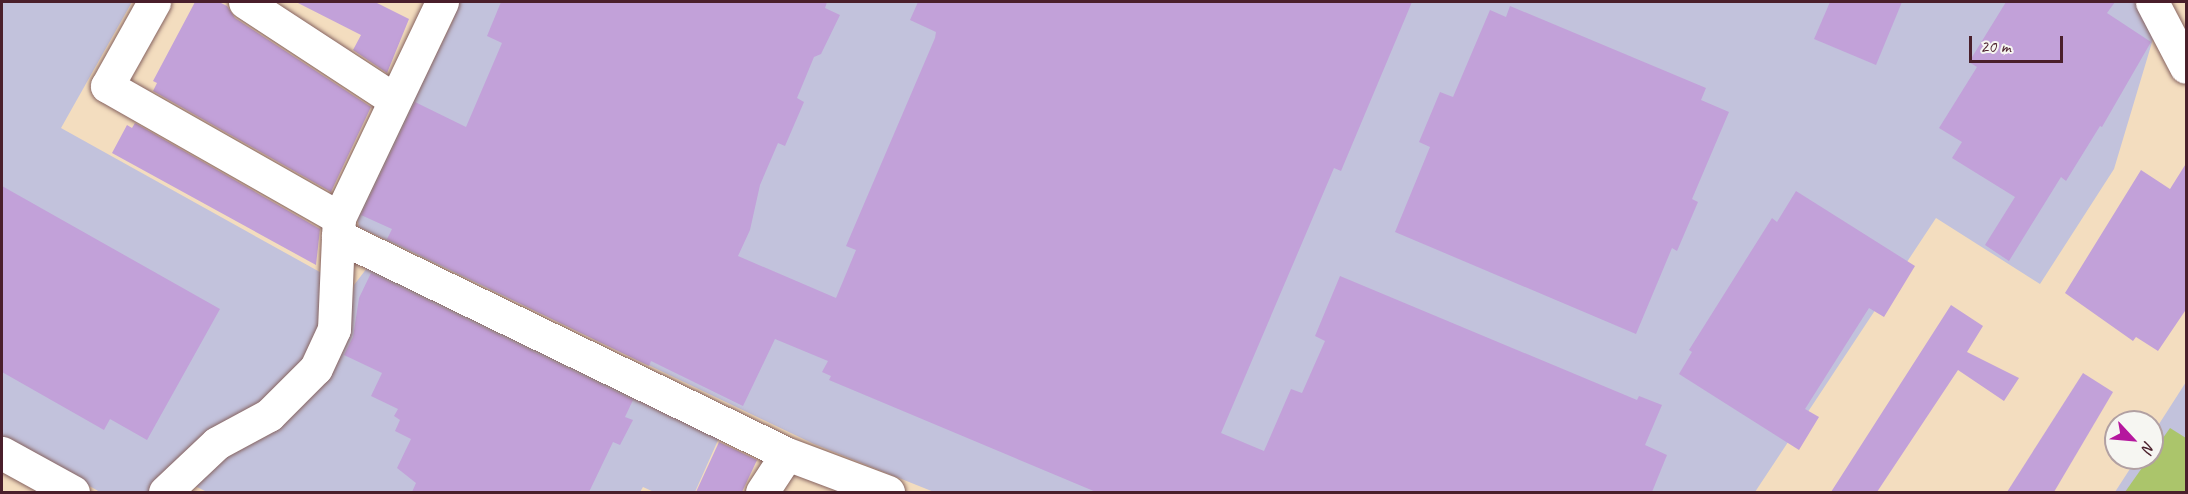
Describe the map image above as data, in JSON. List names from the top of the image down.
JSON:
{
  "scale_bar": "20 m",
  "north": "bottom right"
}
